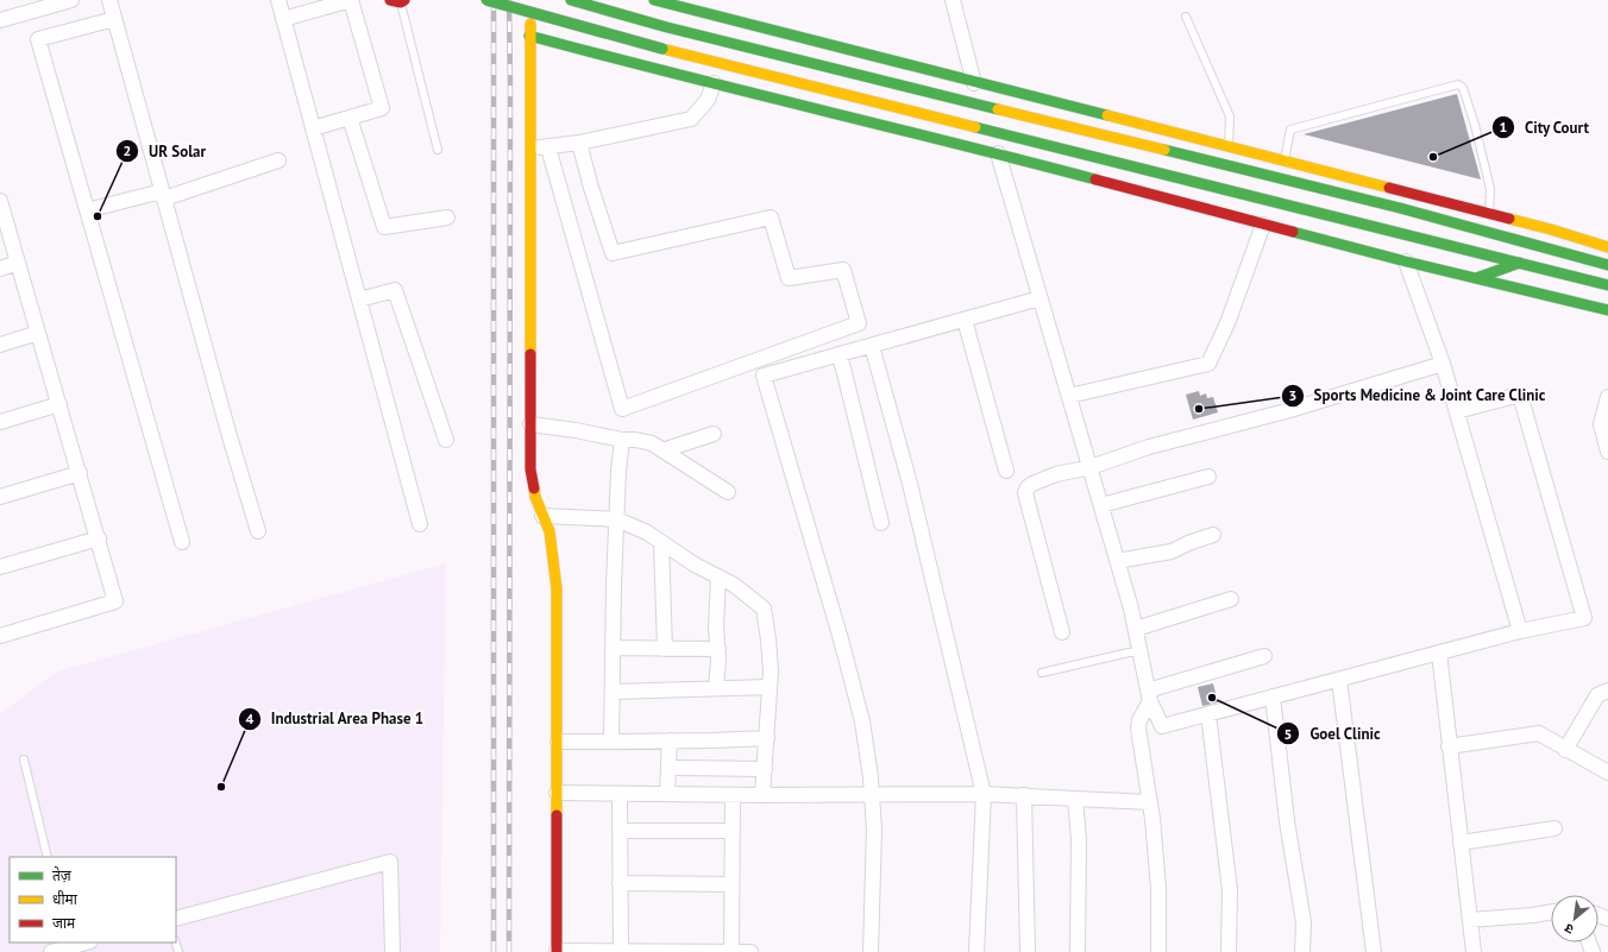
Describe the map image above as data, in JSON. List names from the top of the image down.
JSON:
{
  "places": [
    "City Court",
    "UR Solar",
    "Sports Medicine & Joint Care Clinic",
    "Goel Clinic",
    "Industrial Area Phase 1"
  ],
  "legend": ["तेज़", "धीमा", "जाम"],
  "north": "bottom left"
}
